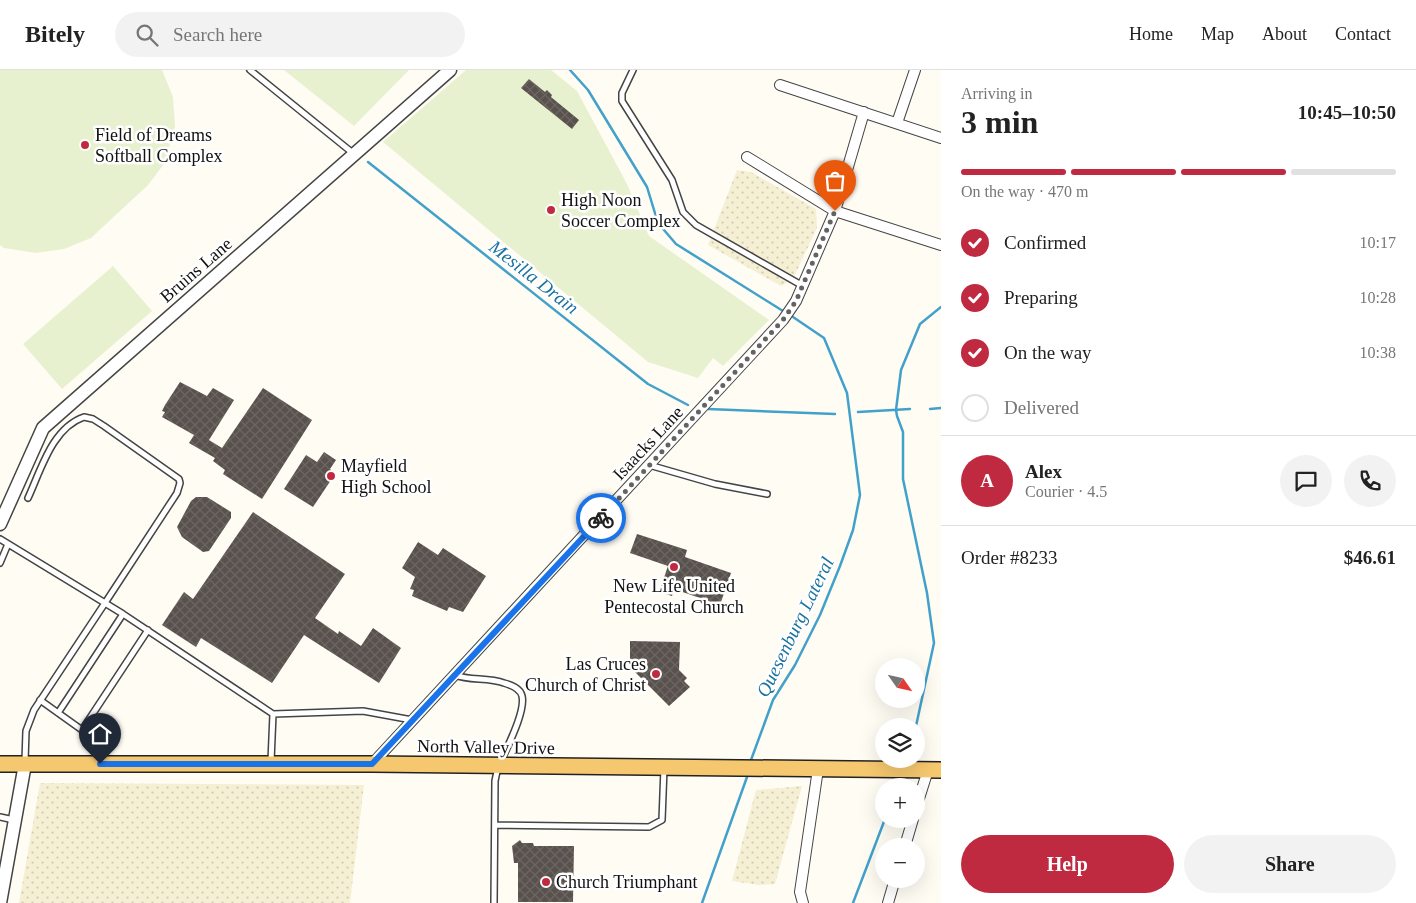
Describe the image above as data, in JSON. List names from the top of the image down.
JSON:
{
  "streets": {
    "main road": ["North Valley Drive"],
    "street": ["Bruins Lane", "Isaacks Lane"]
  },
  "crossings": [
    ["Isaacks Lane", "North Valley Drive"]
  ],
  "water": ["Mesilla Drain", "Quesenburg Lateral"],
  "places": [
    "Field of Dreams Softball Complex",
    "High Noon Soccer Complex",
    "Mayfield High School",
    "New Life United Pentecostal Church",
    "Las Cruces Church of Christ",
    "Church Triumphant"
  ],
  "north": "bottom right",
  "page": {
    "header": "Bitely",
    "search": "Search here",
    "nav": [
      "Home",
      "Map",
      "About",
      "Contact"
    ],
    "heading": ["3 min", "Arriving in", "10:45–10:50"],
    "panel": [
      "Alex",
      "Courier · 4.5",
      "Order #8233",
      "$46.61"
    ],
    "bar": "On the way · 470 m",
    "list": [
      ["Confirmed", "10:17"],
      ["Preparing", "10:28"],
      ["On the way", "10:38"],
      "Delivered"
    ],
    "round": "A",
    "map_buttons": ["+", "−"],
    "buttons": ["Help", "Share"]
  }
}
